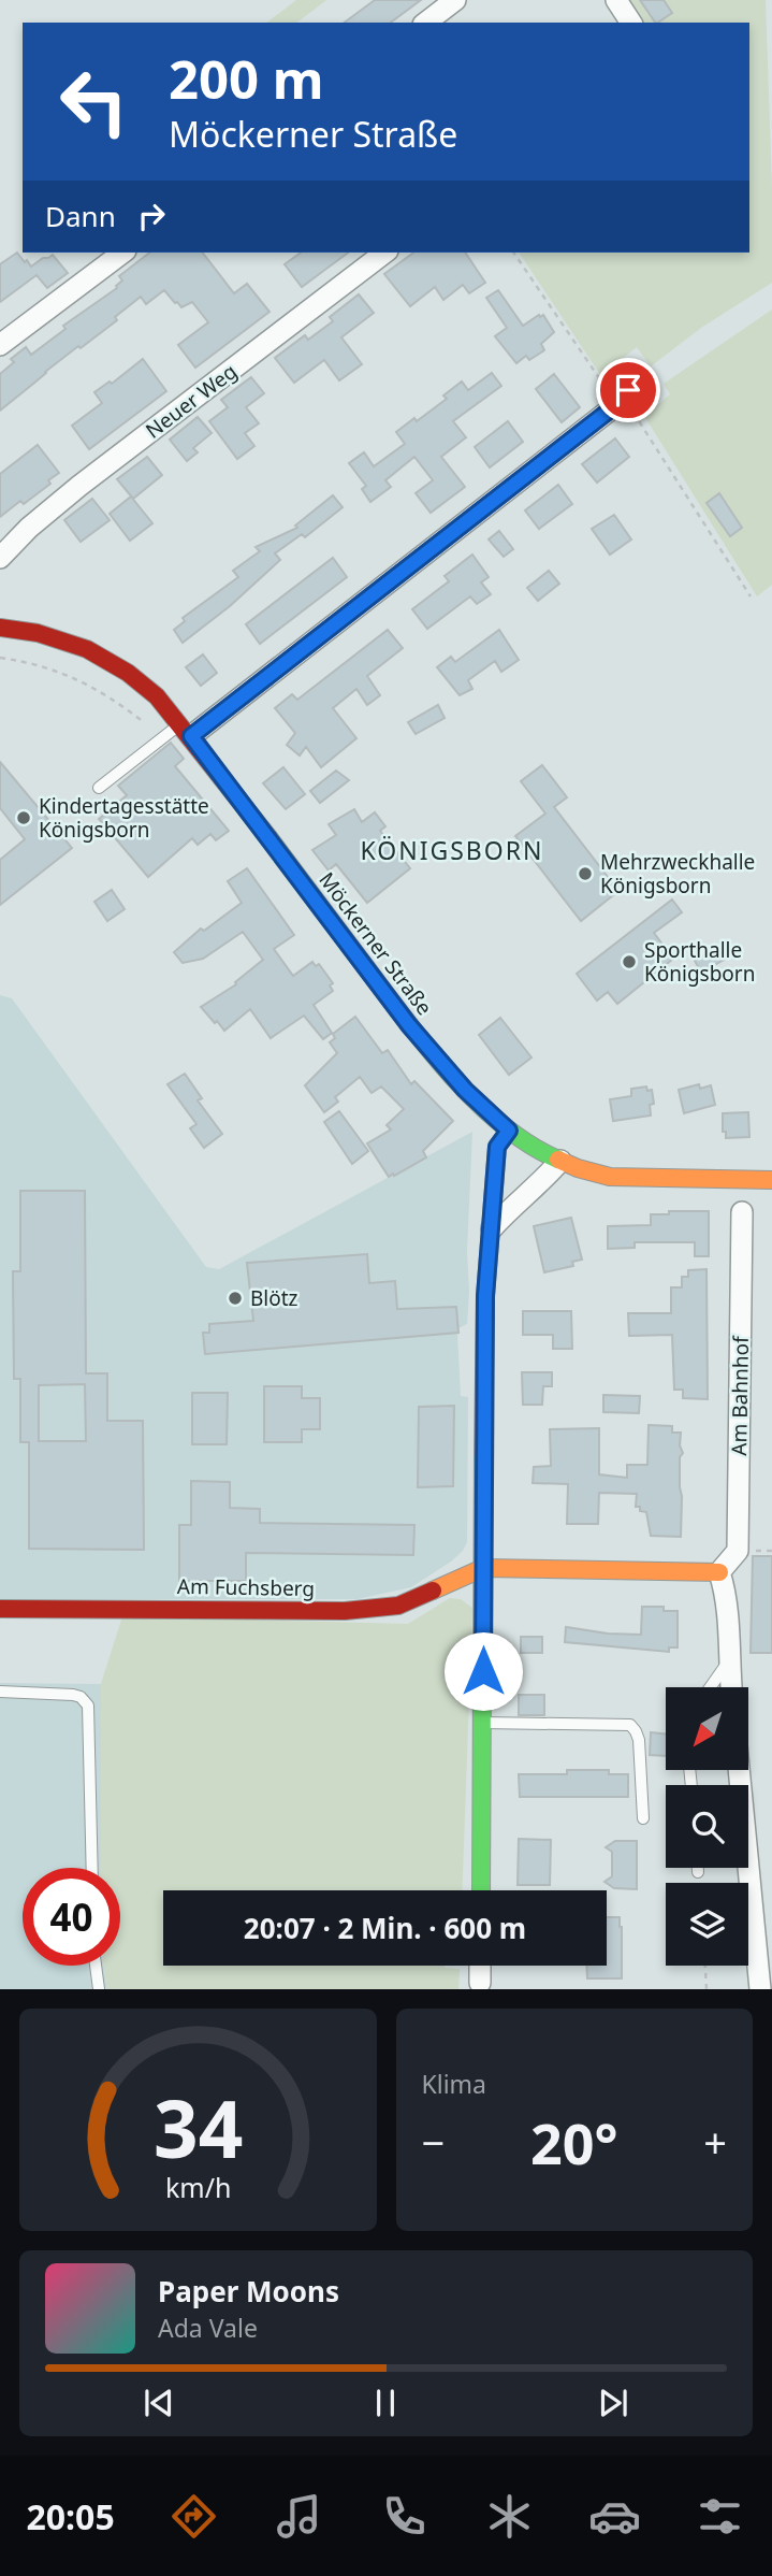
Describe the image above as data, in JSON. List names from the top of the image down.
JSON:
{
  "streets": {
    "street": [
      "Neuer Weg",
      "Möckerner Straße",
      "Am Bahnhof",
      "Am Fuchsberg"
    ]
  },
  "districts": ["KÖNIGSBORN"],
  "places": [
    "Kindertagesstätte Königsborn",
    "Mehrzweckhalle Königsborn",
    "Sporthalle Königsborn",
    "Blötz"
  ],
  "north": "bottom left",
  "page": {
    "turn": ["200 m", "Möckerner Straße"],
    "then": "Dann",
    "limit": "40",
    "trip": "20:07 · 2 Min. · 600 m",
    "tile": "Klima",
    "heat": ["−", "20°", "+"],
    "song": ["Paper Moons", "Ada Vale"],
    "tabs": "20:05",
    "gauge": ["34", "km/h"]
  }
}
